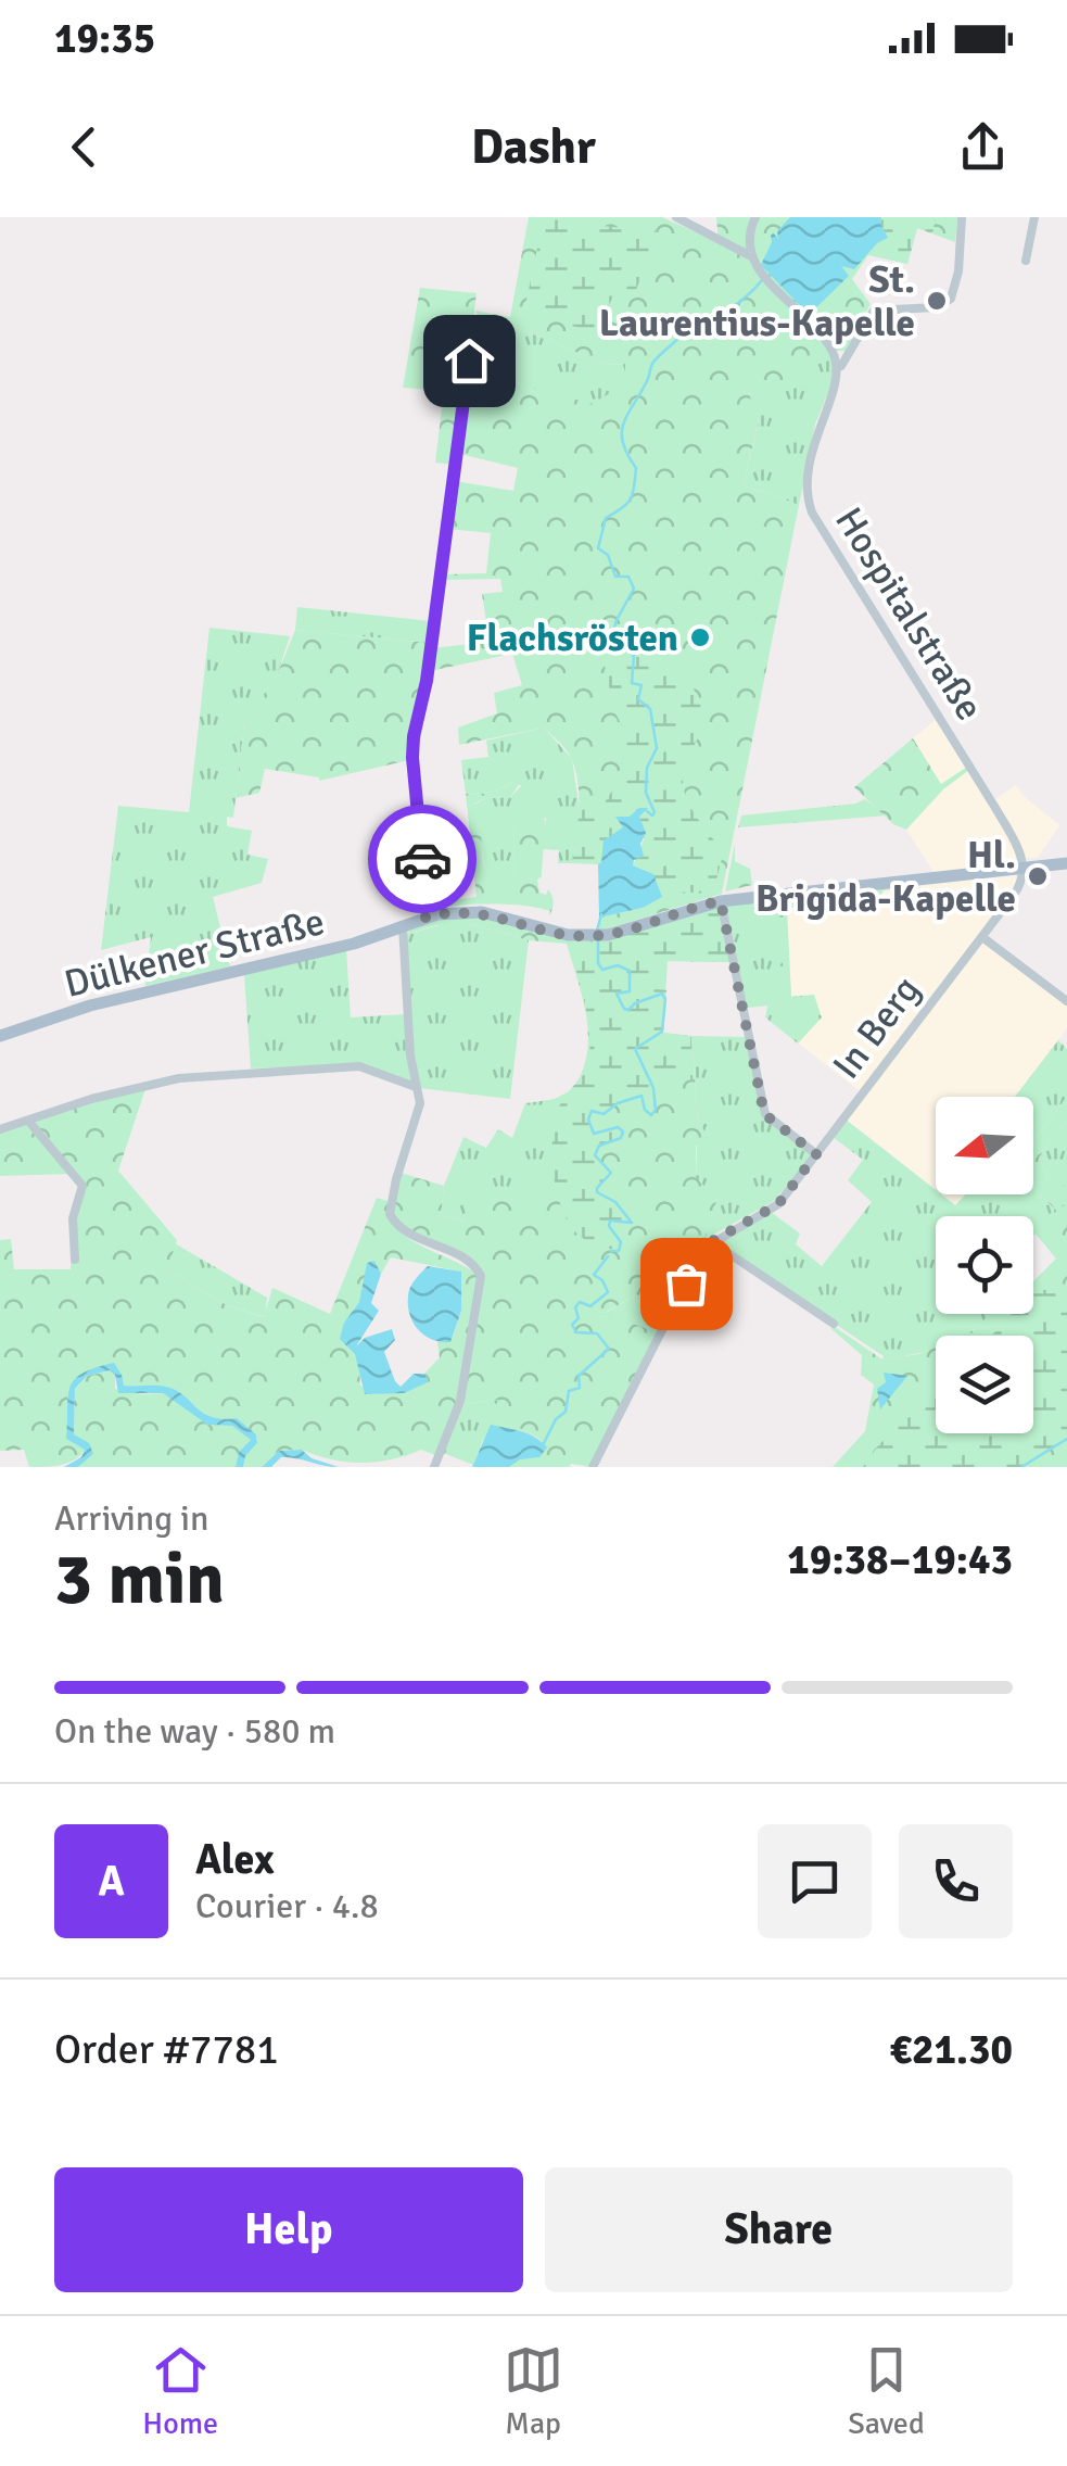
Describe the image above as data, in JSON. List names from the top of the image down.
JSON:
{
  "streets": {
    "main road": ["Dülkener Straße"],
    "street": ["Hospitalstraße", "In Berg"]
  },
  "crossings": [
    ["Hospitalstraße", "In Berg"]
  ],
  "places": ["St. Laurentius-Kapelle", "Flachsrösten", "Hl. Brigida-Kapelle"],
  "north": "left",
  "page": {
    "status": "19:35",
    "header": "Dashr",
    "heading": ["3 min", "Arriving in", "19:38–19:43"],
    "panel": [
      "Alex",
      "Courier · 4.8",
      "Order #7781",
      "€21.30"
    ],
    "bar": "On the way · 580 m",
    "round": "A",
    "buttons": ["Help", "Share"],
    "tabs": ["Home", "Map", "Saved"]
  }
}
